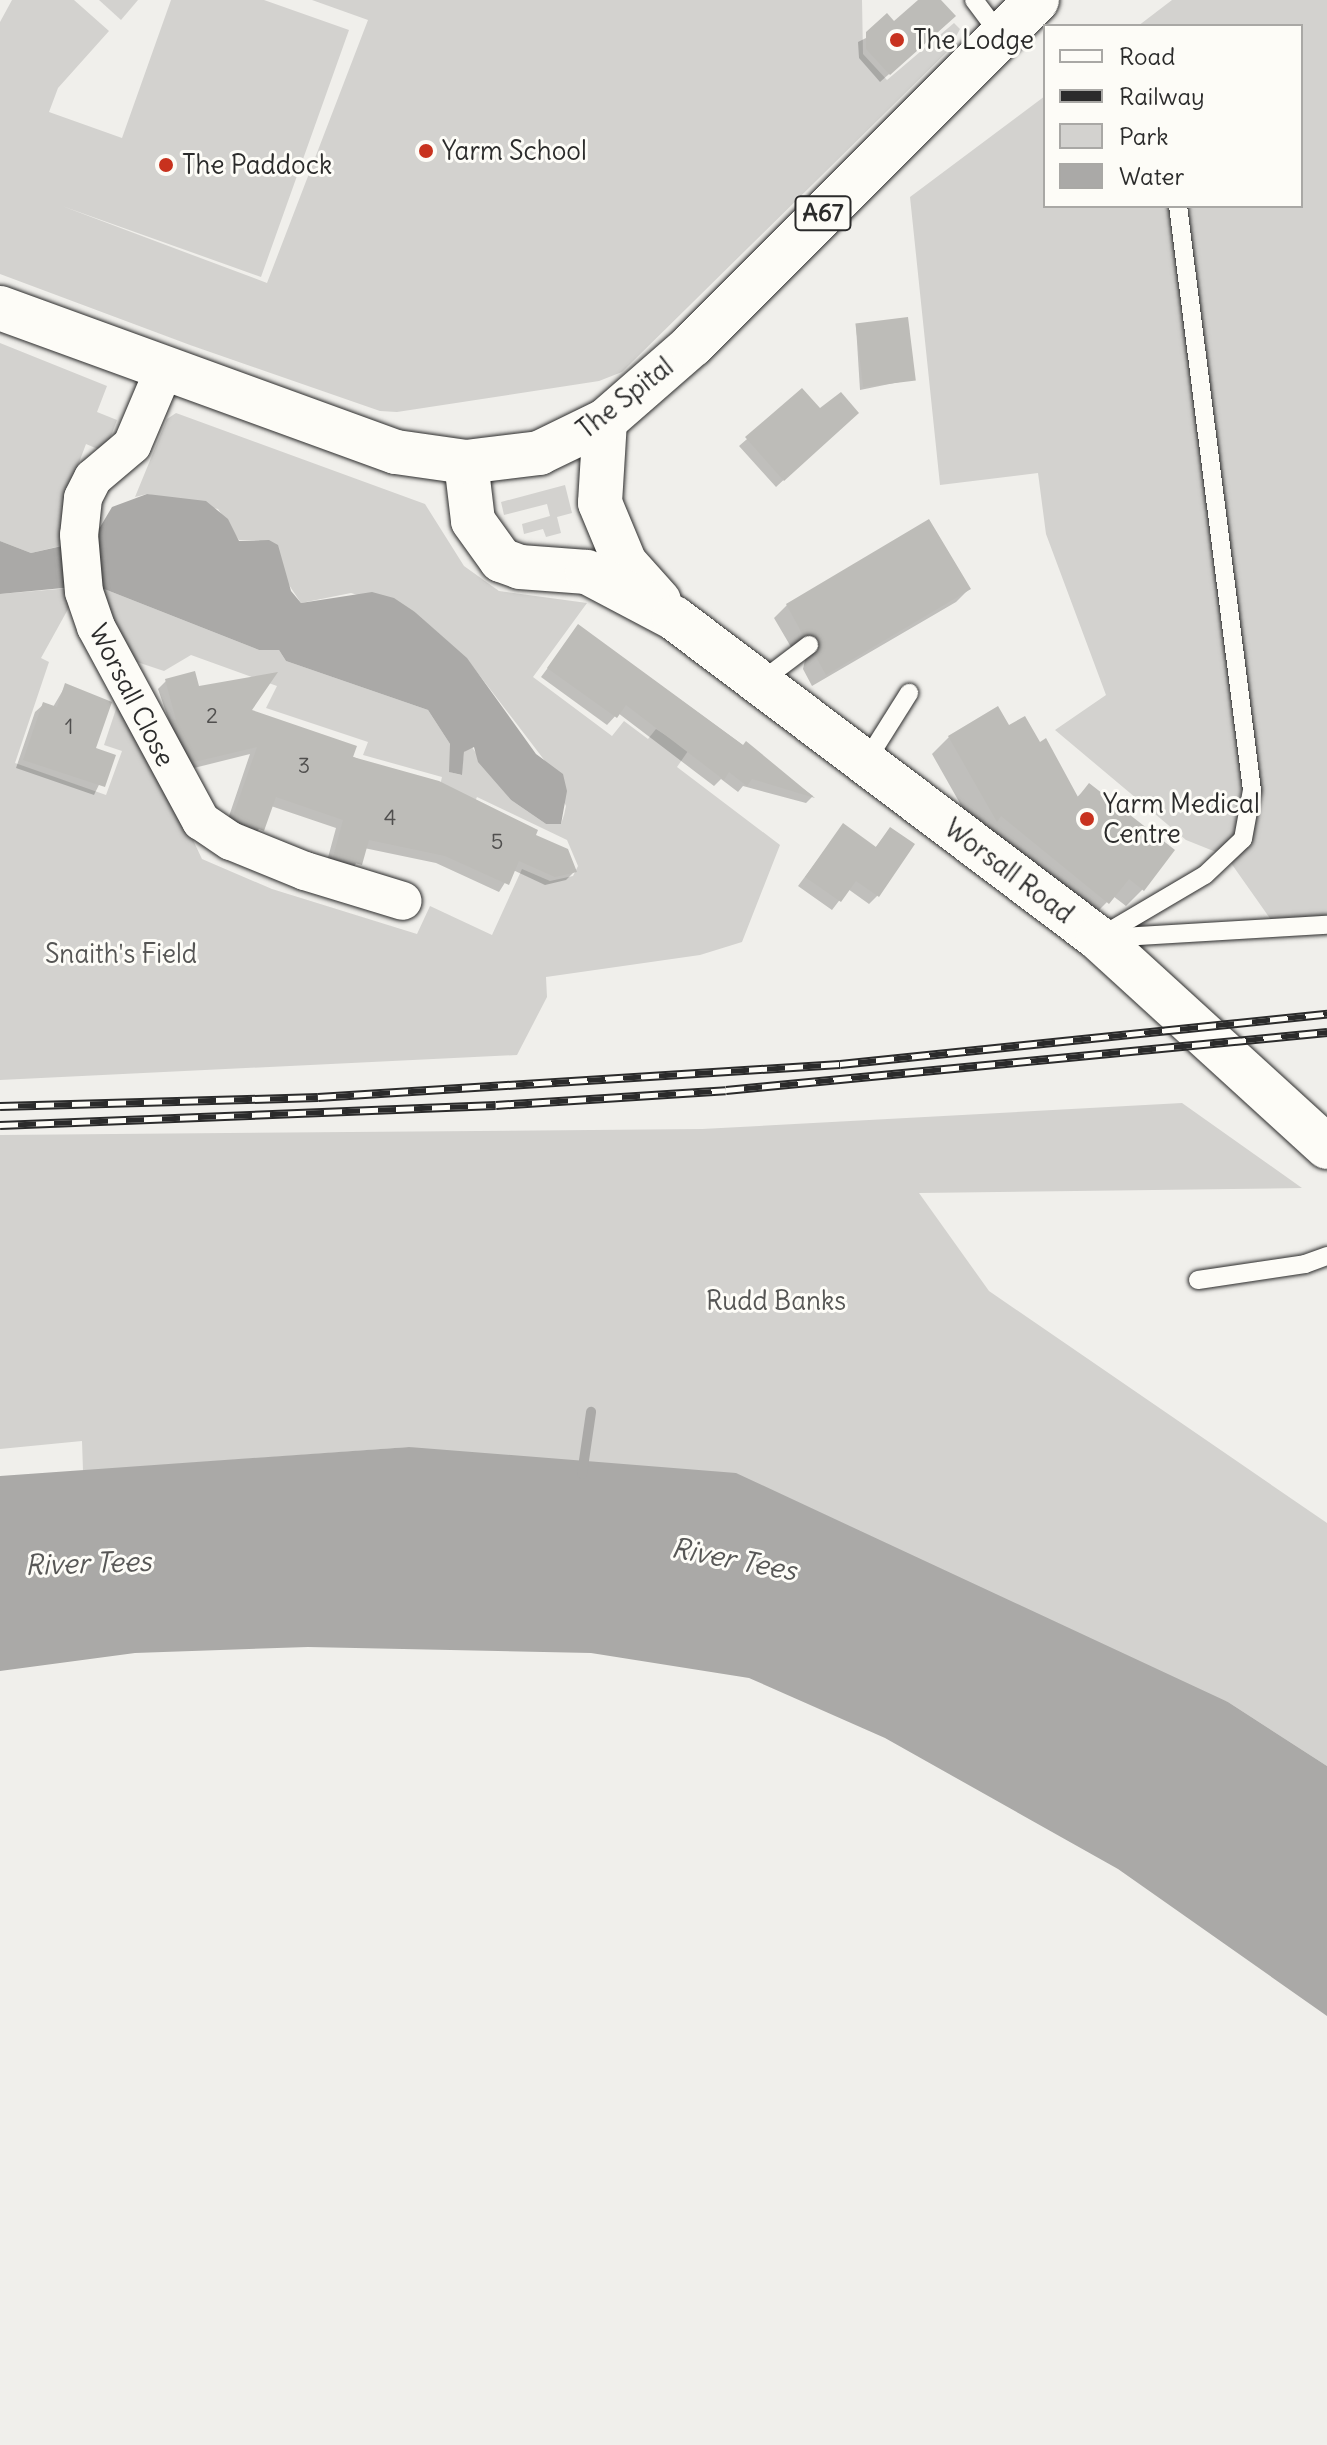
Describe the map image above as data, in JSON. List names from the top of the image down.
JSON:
{
  "streets": {
    "main road": ["A67", "The Spital", "Worsall Road"],
    "street": ["Worsall Close"]
  },
  "crossings": [
    ["The Spital", "Worsall Close"],
    ["The Spital", "Worsall Road"]
  ],
  "water": ["River Tees"],
  "parks": ["Snaith's Field", "Rudd Banks"],
  "places": [
    "The Lodge",
    "Yarm School",
    "The Paddock",
    "Yarm Medical Centre"
  ],
  "house_numbers": [
    "2",
    "1",
    "3",
    "4",
    "5"
  ],
  "legend": [
    "Road",
    "Railway",
    "Park",
    "Water"
  ]
}
